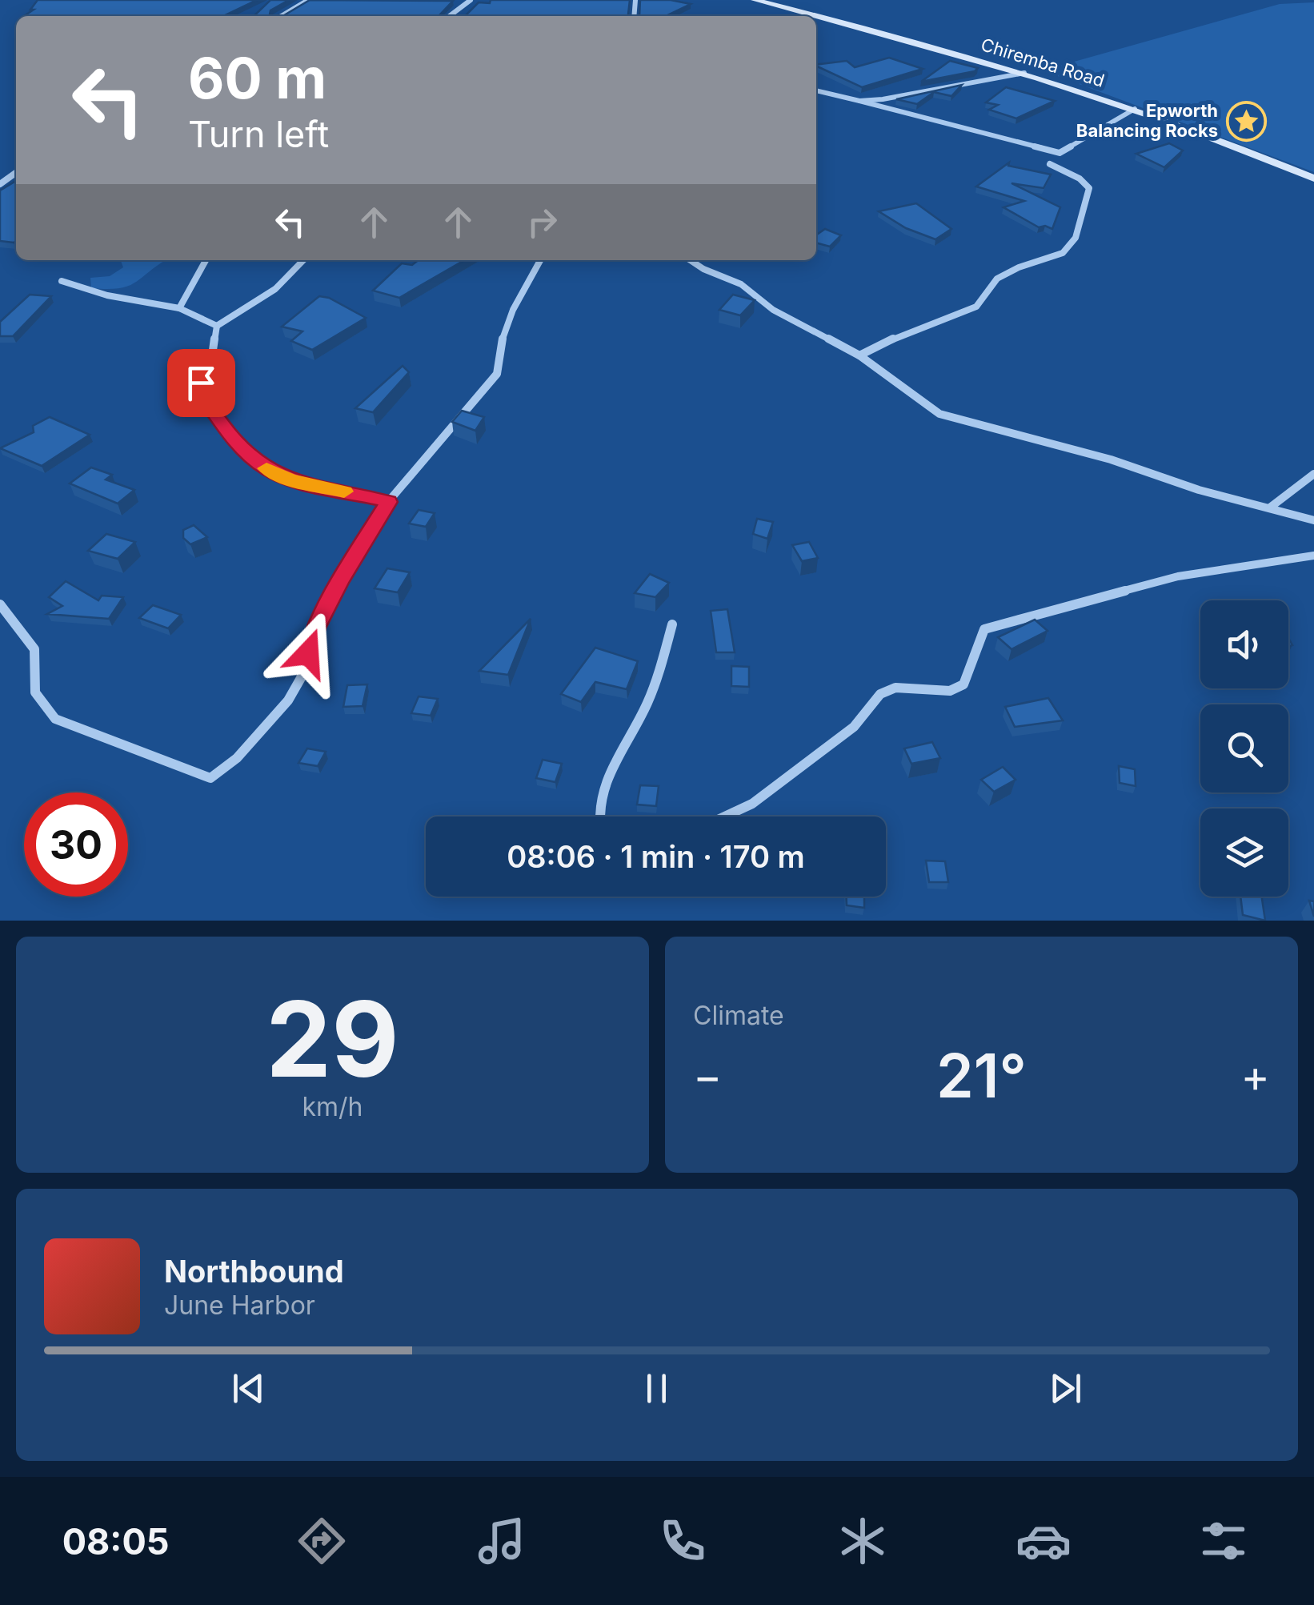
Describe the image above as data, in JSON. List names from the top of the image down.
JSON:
{
  "streets": {
    "main road": ["Chiremba Road"]
  },
  "places": {
    "place": ["Epworth Balancing Rocks"]
  },
  "page": {
    "turn": ["60 m", "Turn left"],
    "limit": "30",
    "trip": "08:06 · 1 min · 170 m",
    "tile": [
      ["29", "km/h"],
      "Climate"
    ],
    "heat": ["−", "21°", "+"],
    "song": ["Northbound", "June Harbor"],
    "tabs": "08:05"
  }
}
